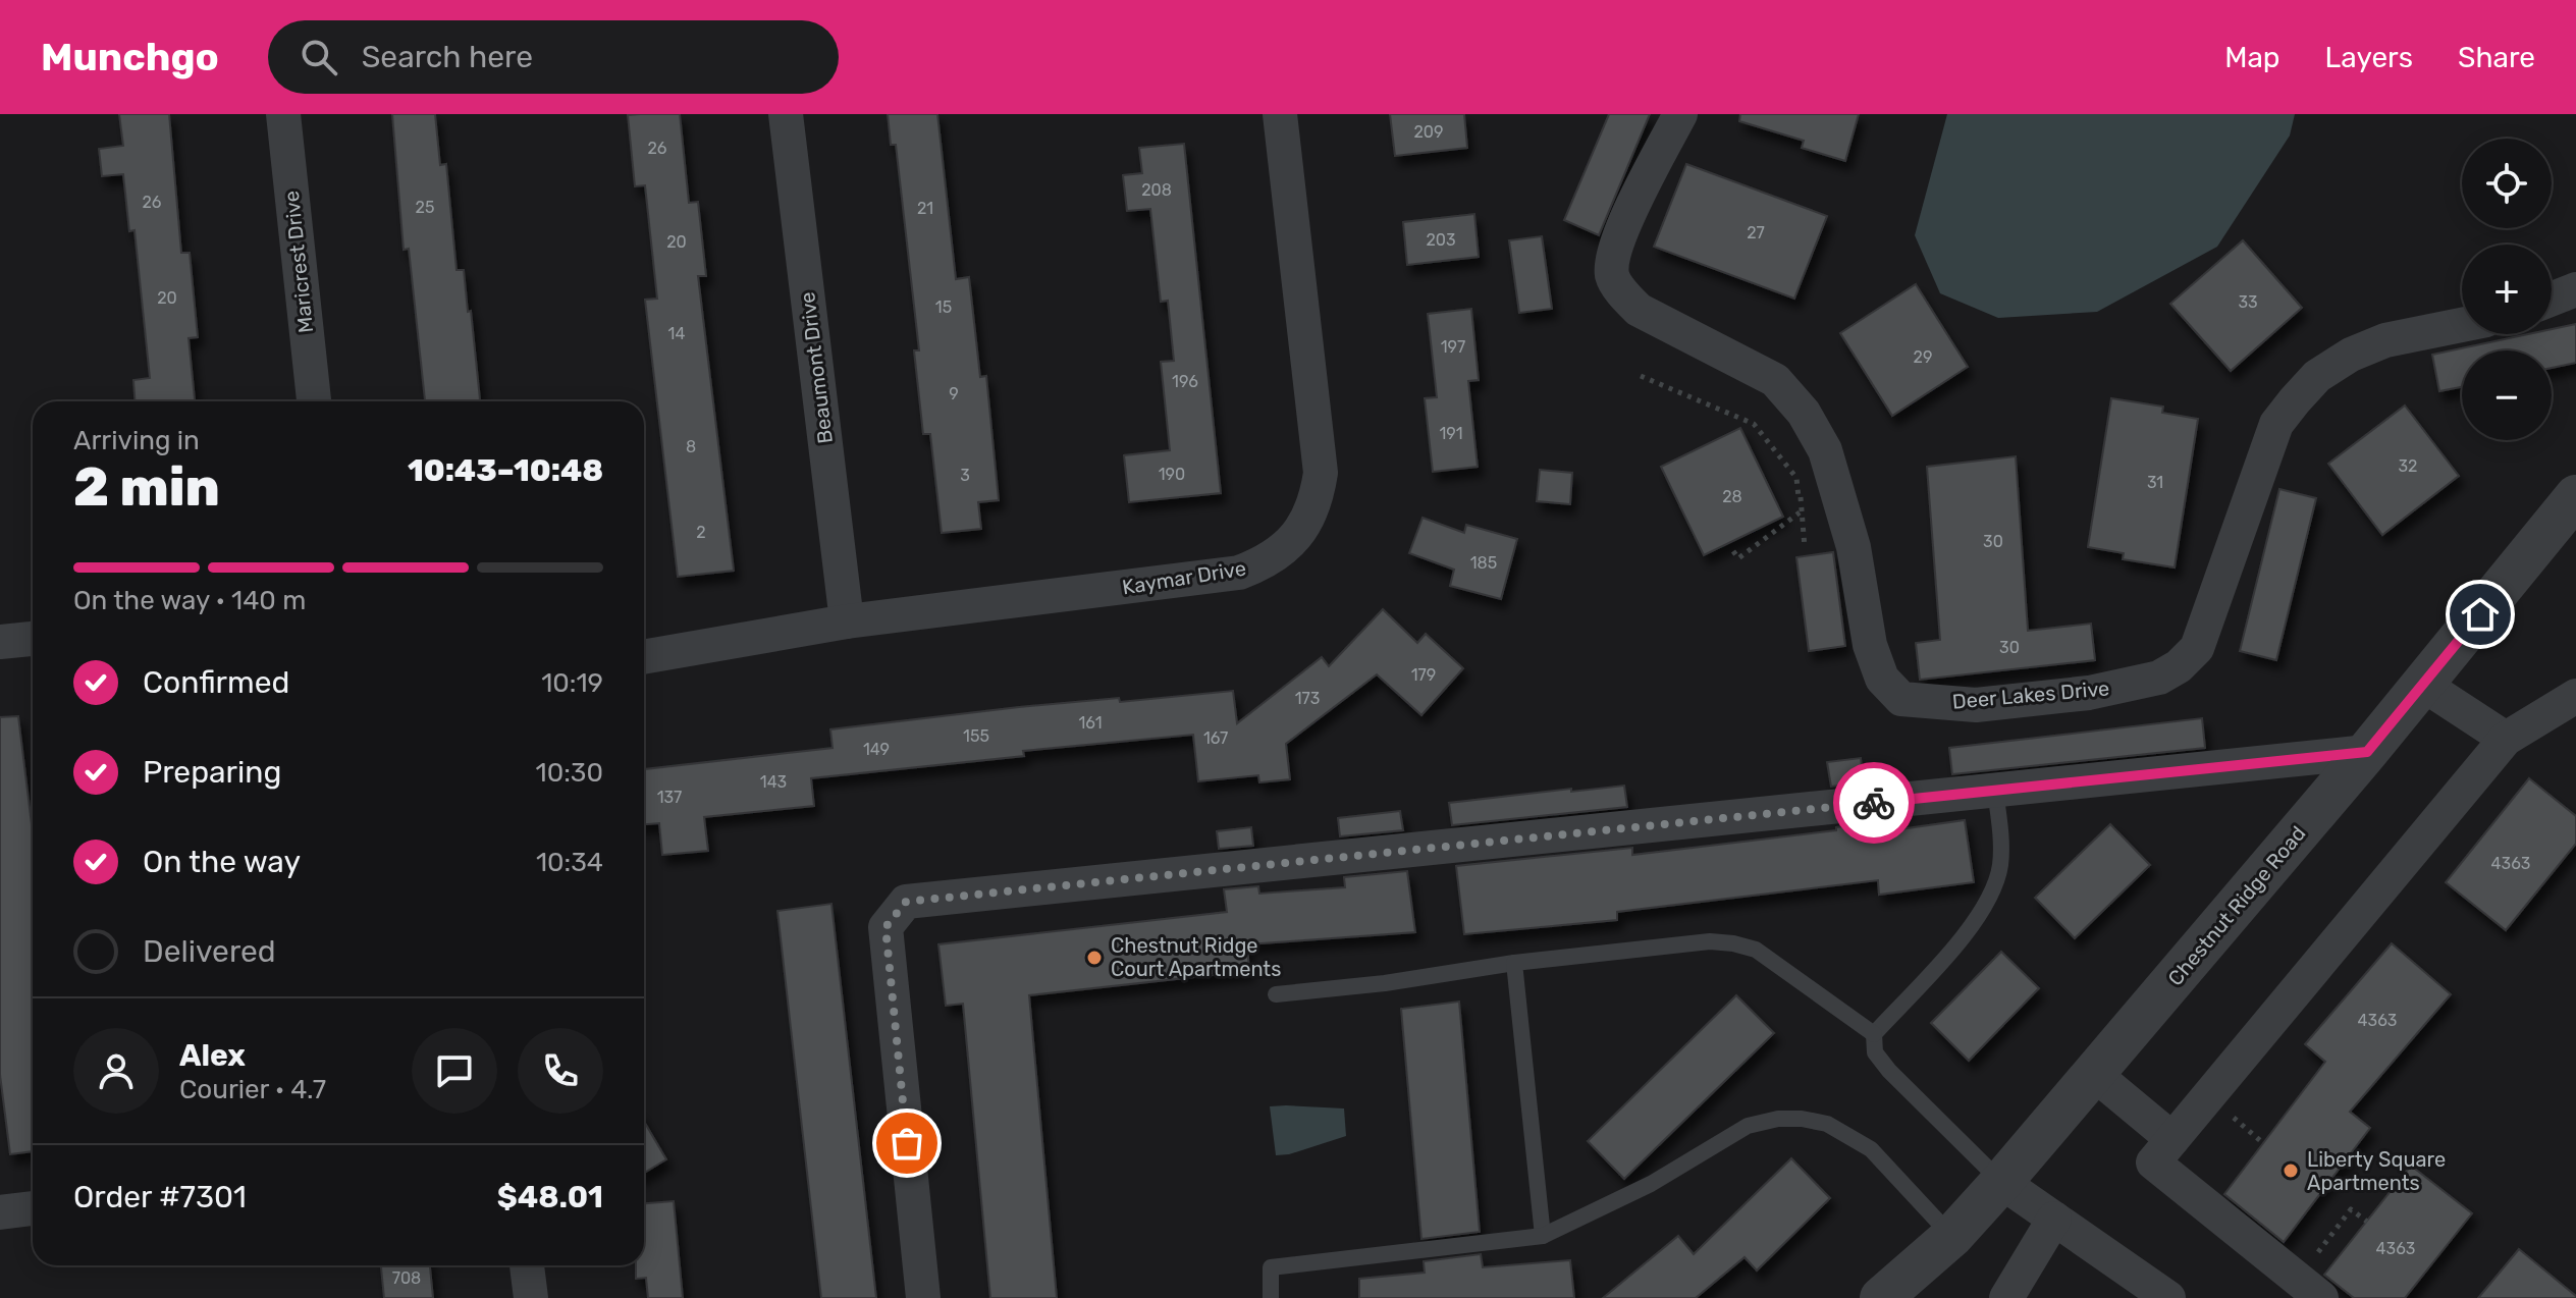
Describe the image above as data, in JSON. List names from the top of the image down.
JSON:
{
  "streets": {
    "street": [
      "Maricrest Drive",
      "Beaumont Drive",
      "Kaymar Drive",
      "Deer Lakes Drive",
      "Chestnut Ridge Road"
    ]
  },
  "crossings": [
    ["Beaumont Drive", "Kaymar Drive"]
  ],
  "places": ["Chestnut Ridge Court Apartments", "Liberty Square Apartments"],
  "house_numbers": [
    "209",
    "26",
    "208",
    "26",
    "25",
    "21",
    "27",
    "203",
    "20",
    "20",
    "33",
    "15",
    "14",
    "197",
    "29",
    "196",
    "9",
    "191",
    "8",
    "32",
    "190",
    "3",
    "31",
    "28",
    "2",
    "30",
    "185",
    "30",
    "179",
    "173",
    "161",
    "155",
    "167",
    "149",
    "143",
    "137",
    "4363",
    "4363",
    "4363",
    "708"
  ],
  "page": {
    "header": "Munchgo",
    "search": "Search here",
    "nav": ["Map", "Layers", "Share"],
    "map_buttons": ["+", "−"],
    "heading": ["2 min", "Arriving in", "10:43–10:48"],
    "panel": [
      "Alex",
      "Courier · 4.7",
      "Order #7301",
      "$48.01"
    ],
    "bar": "On the way · 140 m",
    "list": [
      ["Confirmed", "10:19"],
      ["Preparing", "10:30"],
      ["On the way", "10:34"],
      "Delivered"
    ]
  }
}
